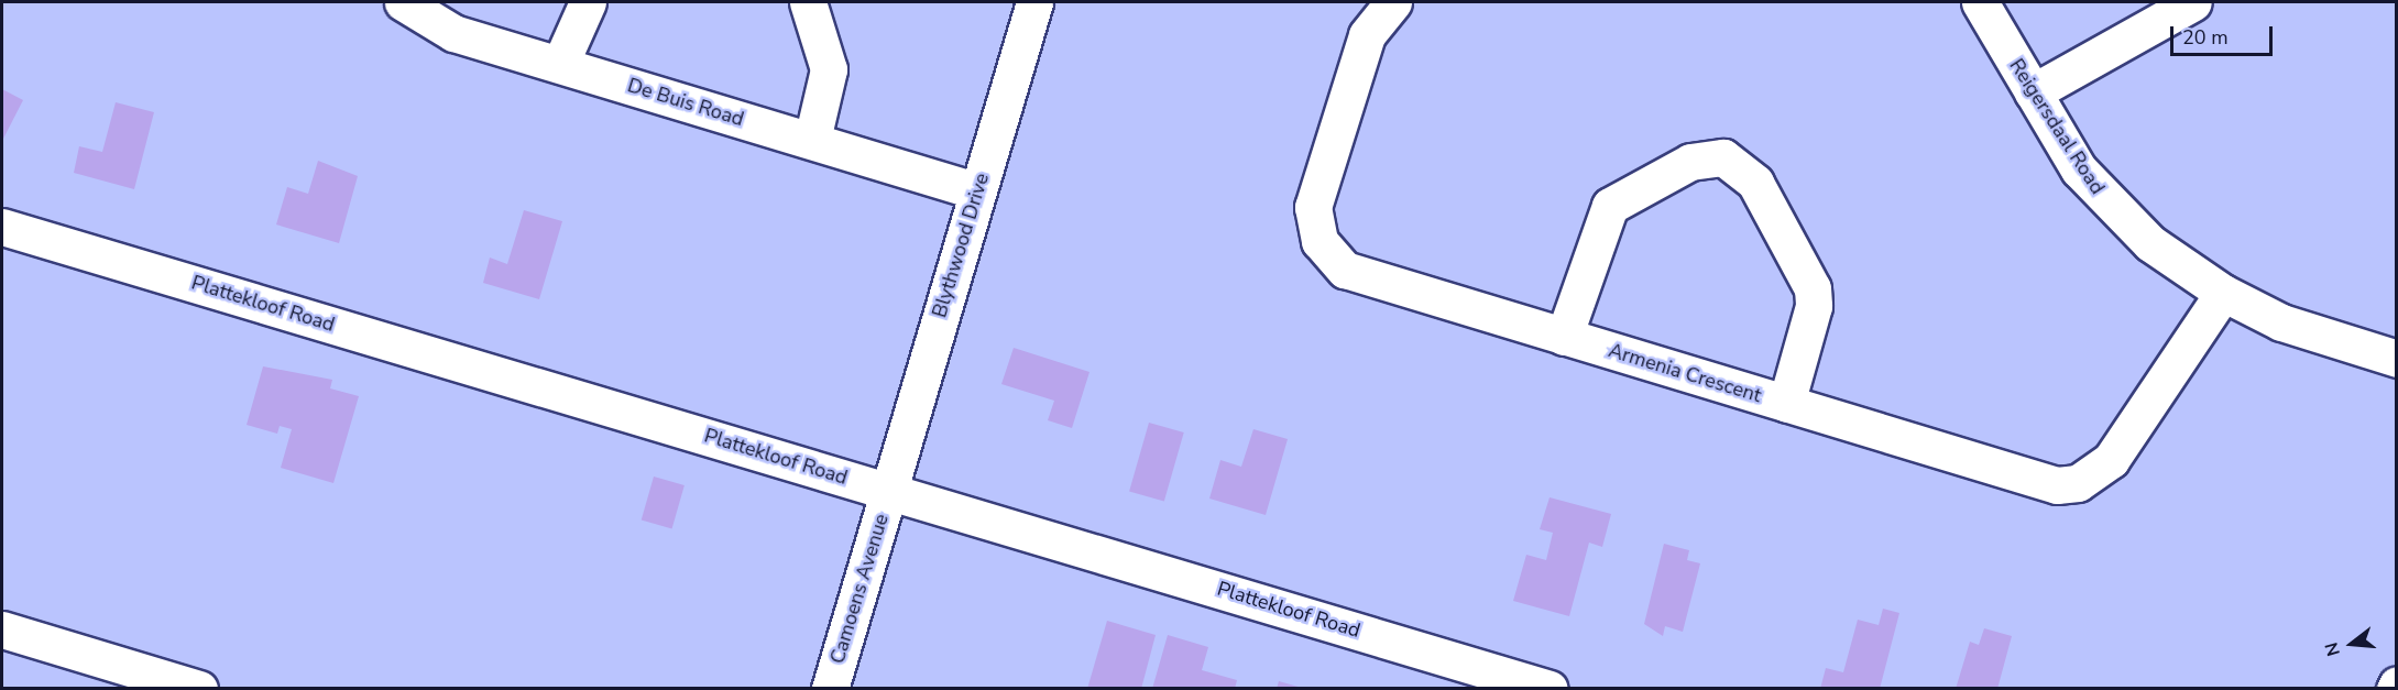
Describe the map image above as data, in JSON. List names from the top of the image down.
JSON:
{
  "streets": {
    "street": [
      "De Buis Road",
      "Reigersdaal Road",
      "Blythwood Drive",
      "Plattekloof Road",
      "Armenia Crescent",
      "Camoens Avenue"
    ]
  },
  "crossings": [
    ["De Buis Road", "Blythwood Drive"],
    ["Reigersdaal Road", "Armenia Crescent"],
    ["Blythwood Drive", "Plattekloof Road"],
    ["Blythwood Drive", "Camoens Avenue"],
    ["Plattekloof Road", "Camoens Avenue"]
  ],
  "scale_bar": "20 m",
  "north": "left"
}
